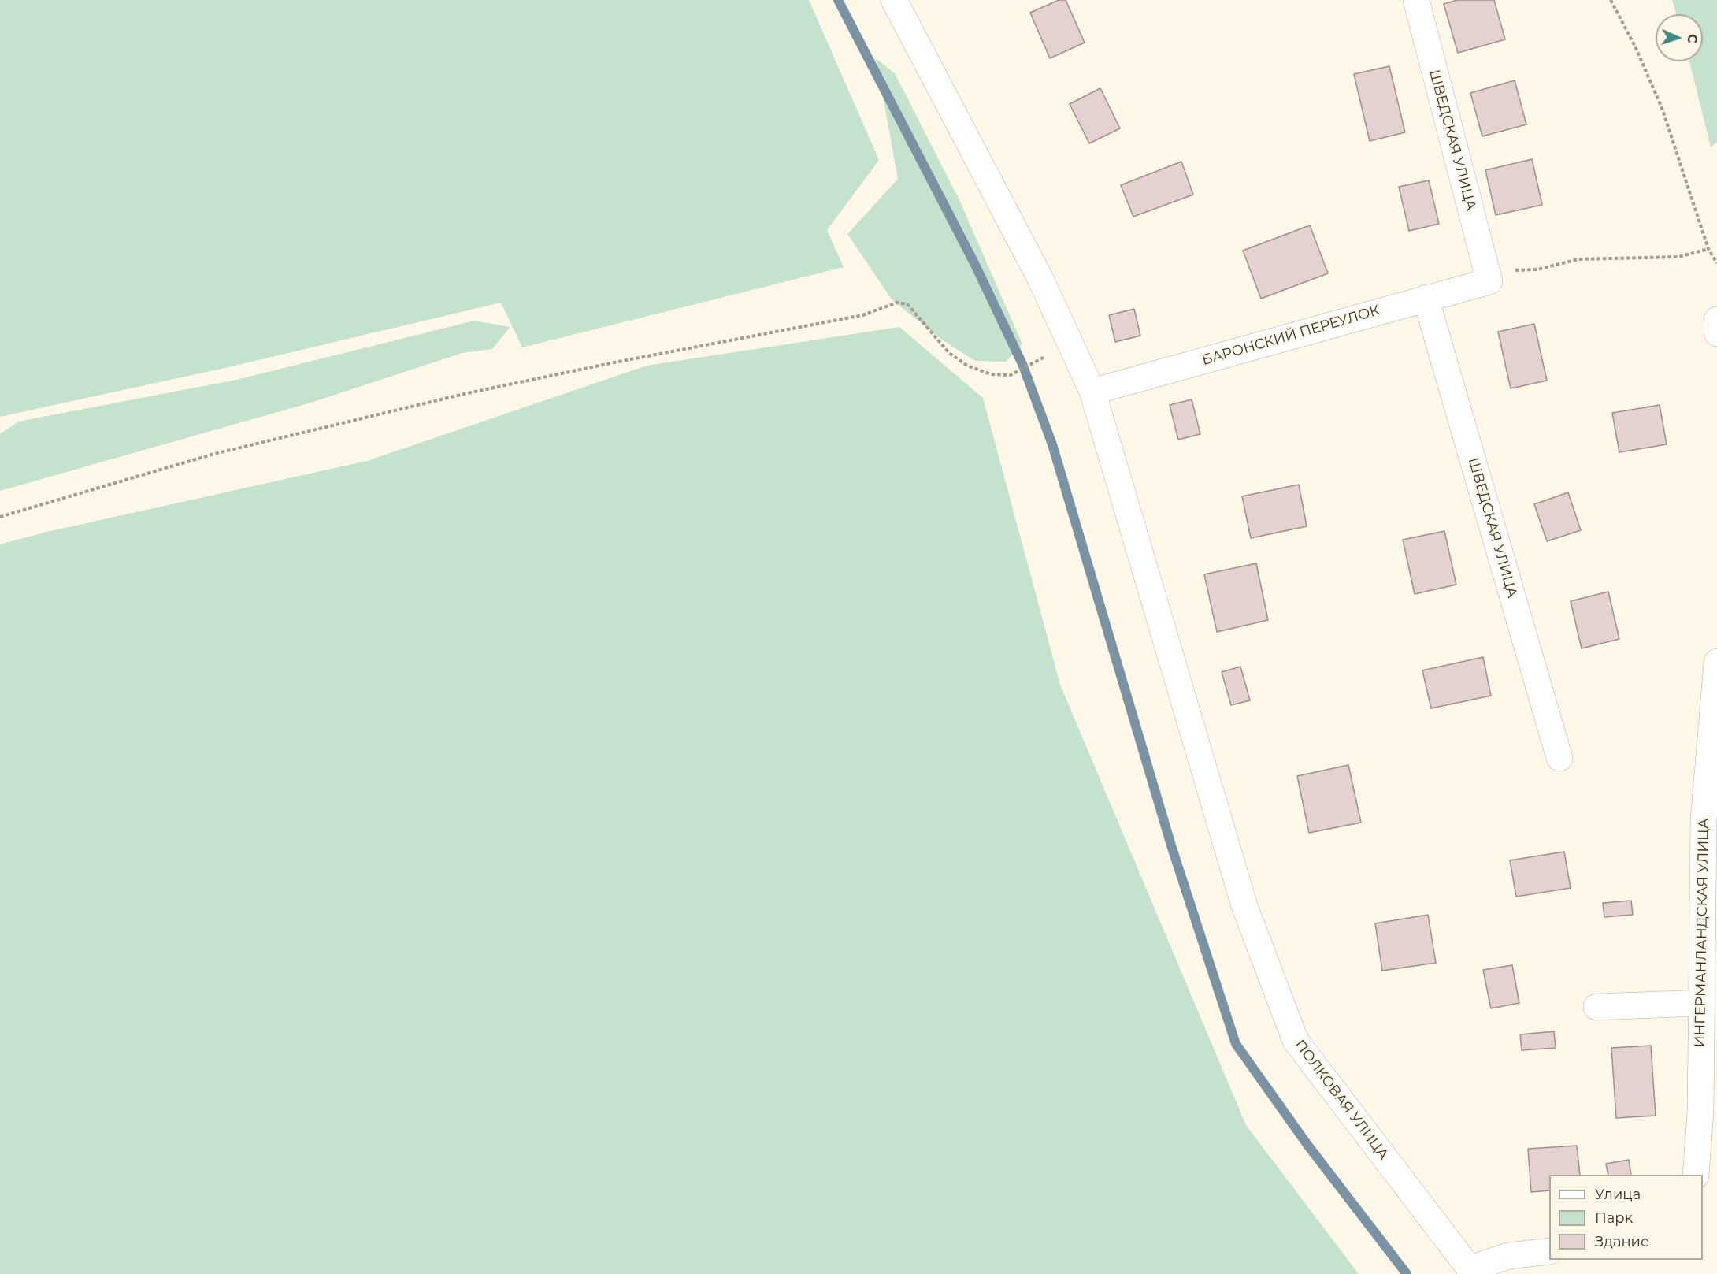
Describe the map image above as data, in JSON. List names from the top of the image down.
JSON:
{
  "streets": {
    "street": [
      "ШВЕДСКАЯ УЛИЦА",
      "БАРОНСКИЙ ПЕРЕУЛОК",
      "ИНГЕРМАНЛАНДСКАЯ УЛИЦА",
      "ПОЛКОВАЯ УЛИЦА"
    ]
  },
  "crossings": [
    ["ШВЕДСКАЯ УЛИЦА", "БАРОНСКИЙ ПЕРЕУЛОК"],
    ["БАРОНСКИЙ ПЕРЕУЛОК", "ПОЛКОВАЯ УЛИЦА"]
  ],
  "legend": ["Улица", "Парк", "Здание"],
  "north": "right"
}
